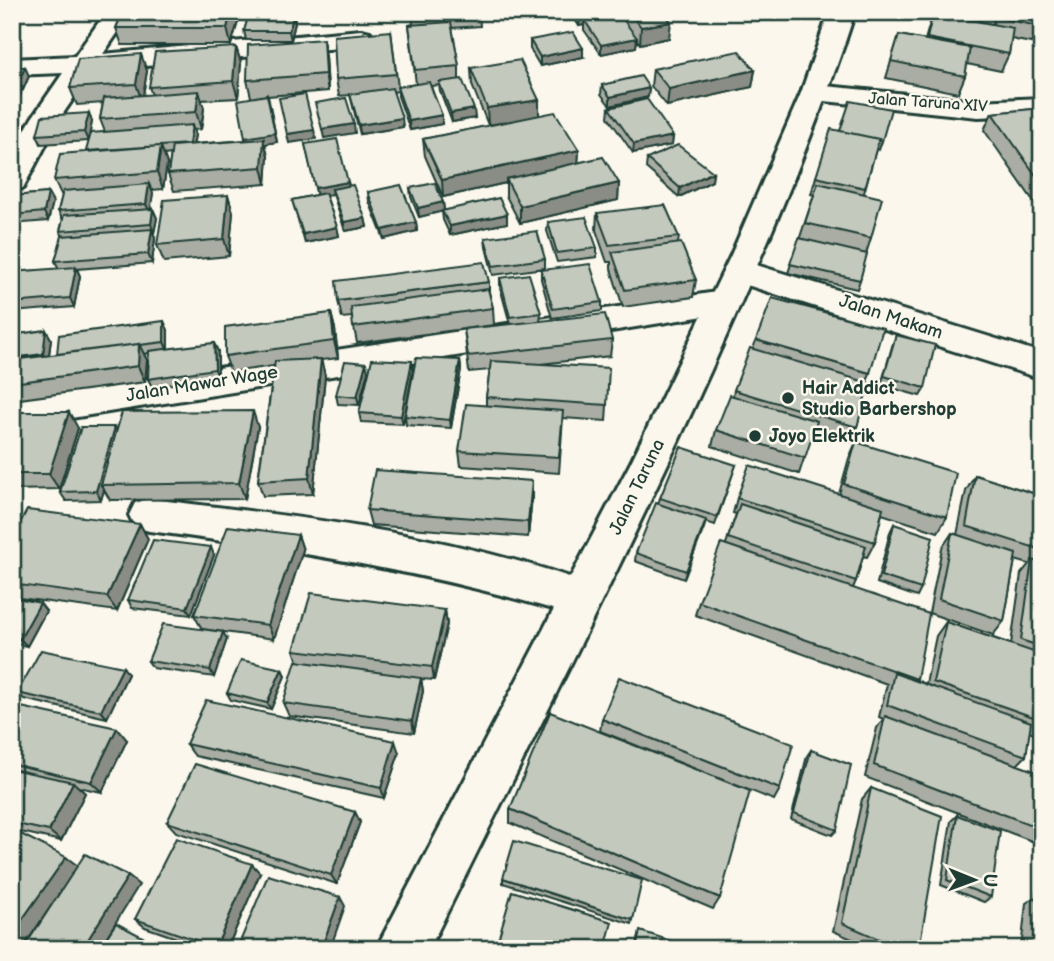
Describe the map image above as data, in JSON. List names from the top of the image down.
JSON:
{
  "streets": {
    "street": [
      "Jalan Taruna XIV",
      "Jalan Makam",
      "Jalan Mawar Wage",
      "Jalan Taruna"
    ]
  },
  "crossings": [
    ["Jalan Taruna XIV", "Jalan Taruna"],
    ["Jalan Makam", "Jalan Mawar Wage"],
    ["Jalan Makam", "Jalan Taruna"],
    ["Jalan Mawar Wage", "Jalan Taruna"]
  ],
  "places": ["Hair Addict Studio Barbershop", "Joyo Elektrik"],
  "north": "right"
}
